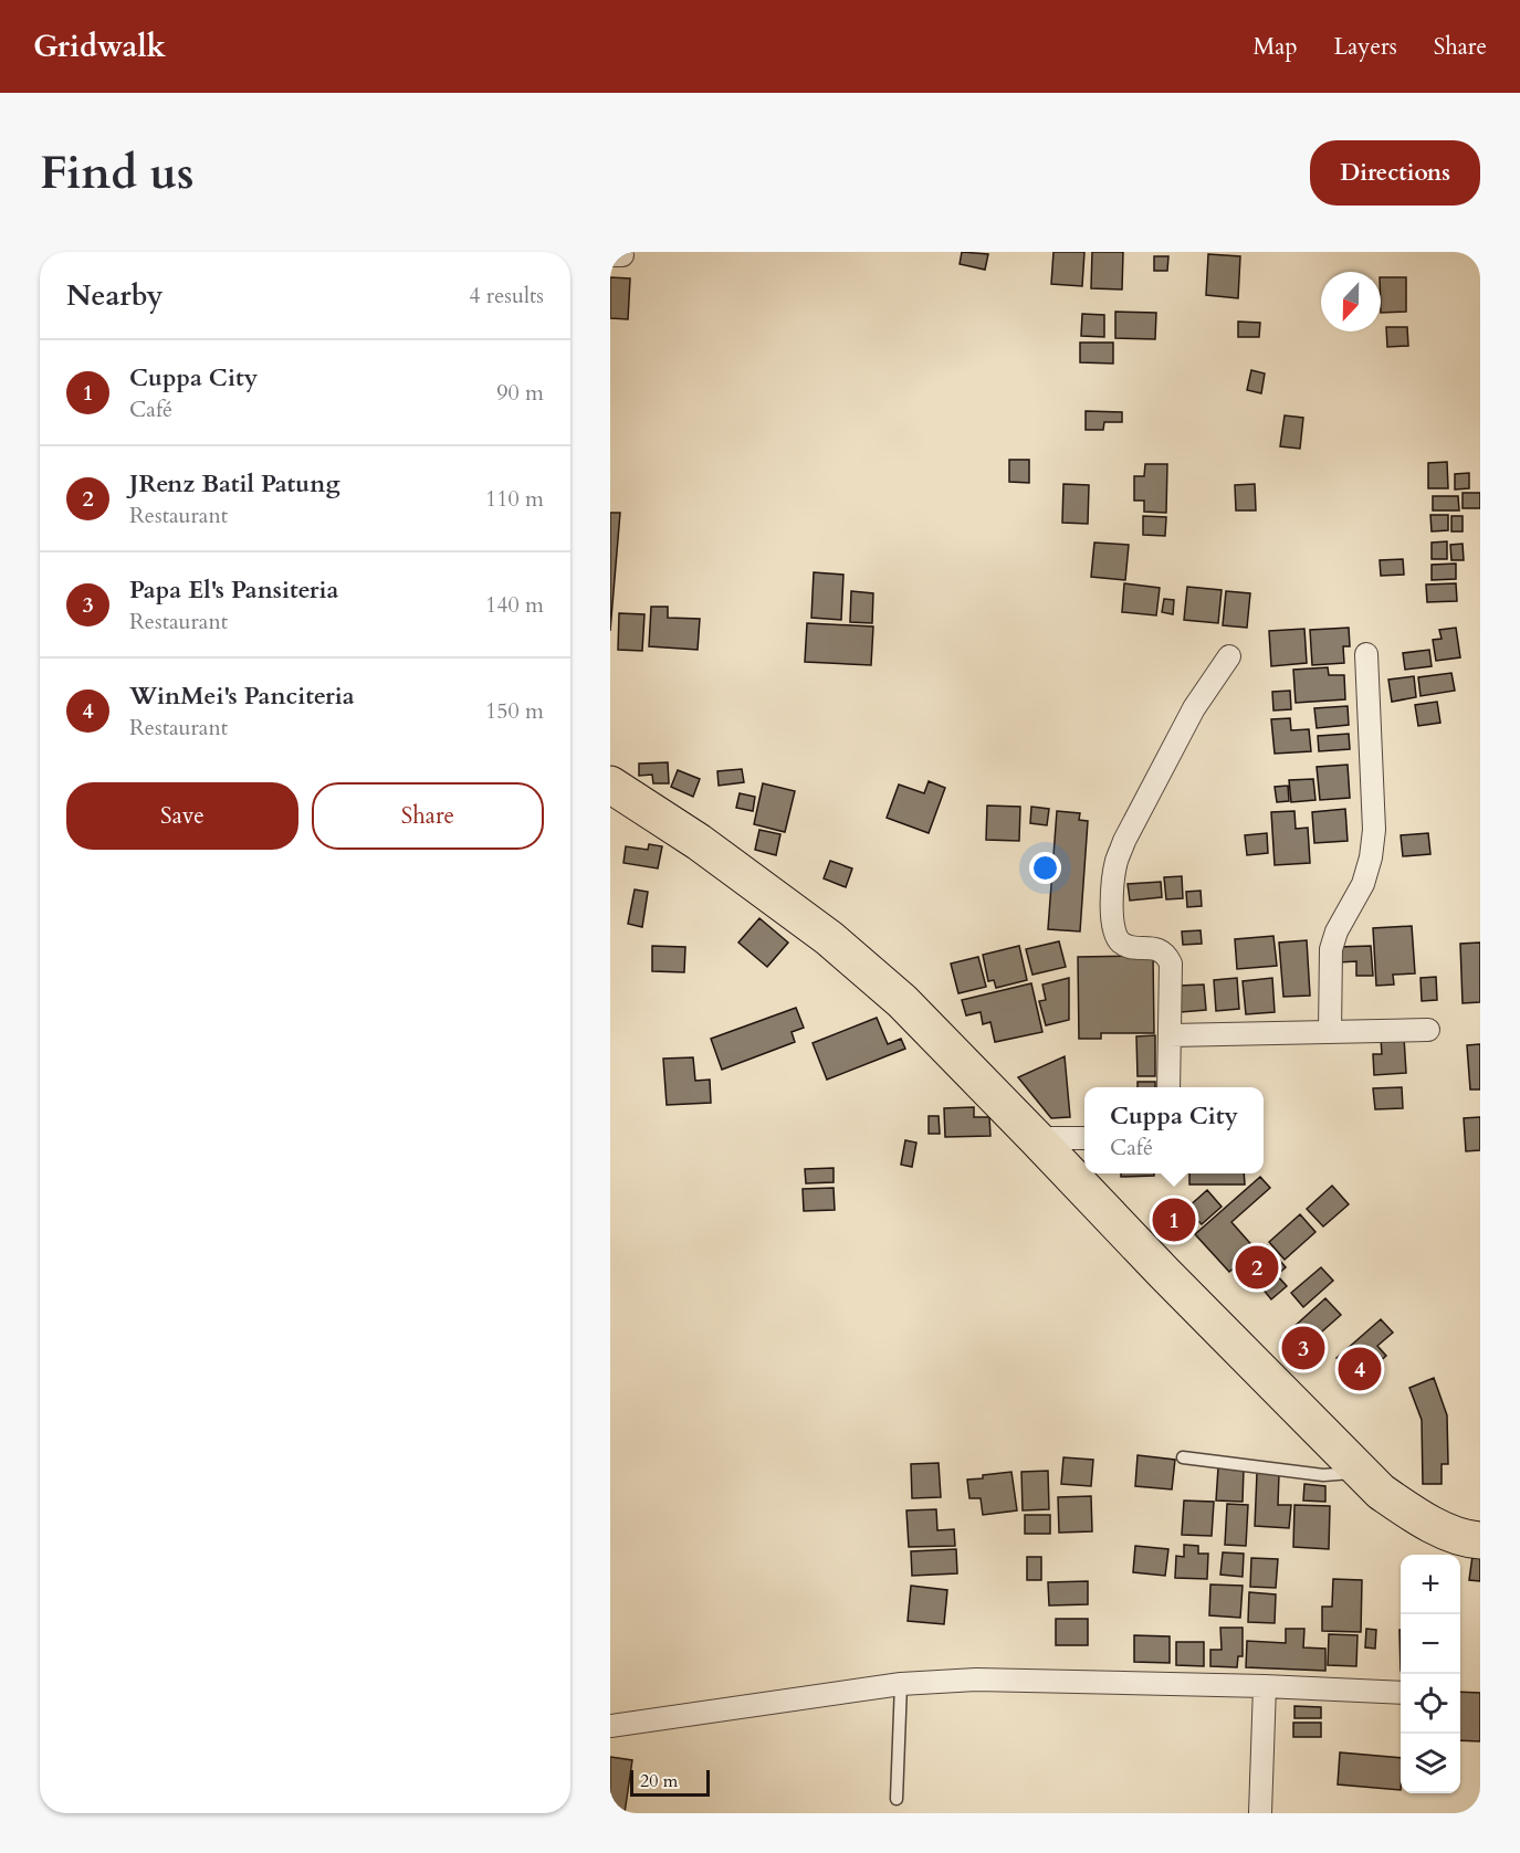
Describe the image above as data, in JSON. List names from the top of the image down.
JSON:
{
  "scale_bar": "20 m",
  "north": "bottom",
  "page": {
    "header": "Gridwalk",
    "nav": ["Map", "Layers", "Share"],
    "buttons": [
      "Directions",
      ["Save", "Share"]
    ],
    "title": "Find us",
    "heading": ["Nearby", "4 results"],
    "list": [
      {
        "mark": "1",
        "name": "Cuppa City",
        "note": "Café",
        "value": "90 m"
      },
      {
        "mark": "2",
        "name": "JRenz Batil Patung",
        "note": "Restaurant",
        "value": "110 m"
      },
      {
        "mark": "3",
        "name": "Papa El's Pansiteria",
        "note": "Restaurant",
        "value": "140 m"
      },
      {
        "mark": "4",
        "name": "WinMei's Panciteria",
        "note": "Restaurant",
        "value": "150 m"
      }
    ],
    "popup": ["Cuppa City", "Café"],
    "pins": [
      "1",
      "2",
      "3",
      "4"
    ],
    "map_buttons": ["+", "−"],
    "scale": "20 m"
  }
}
